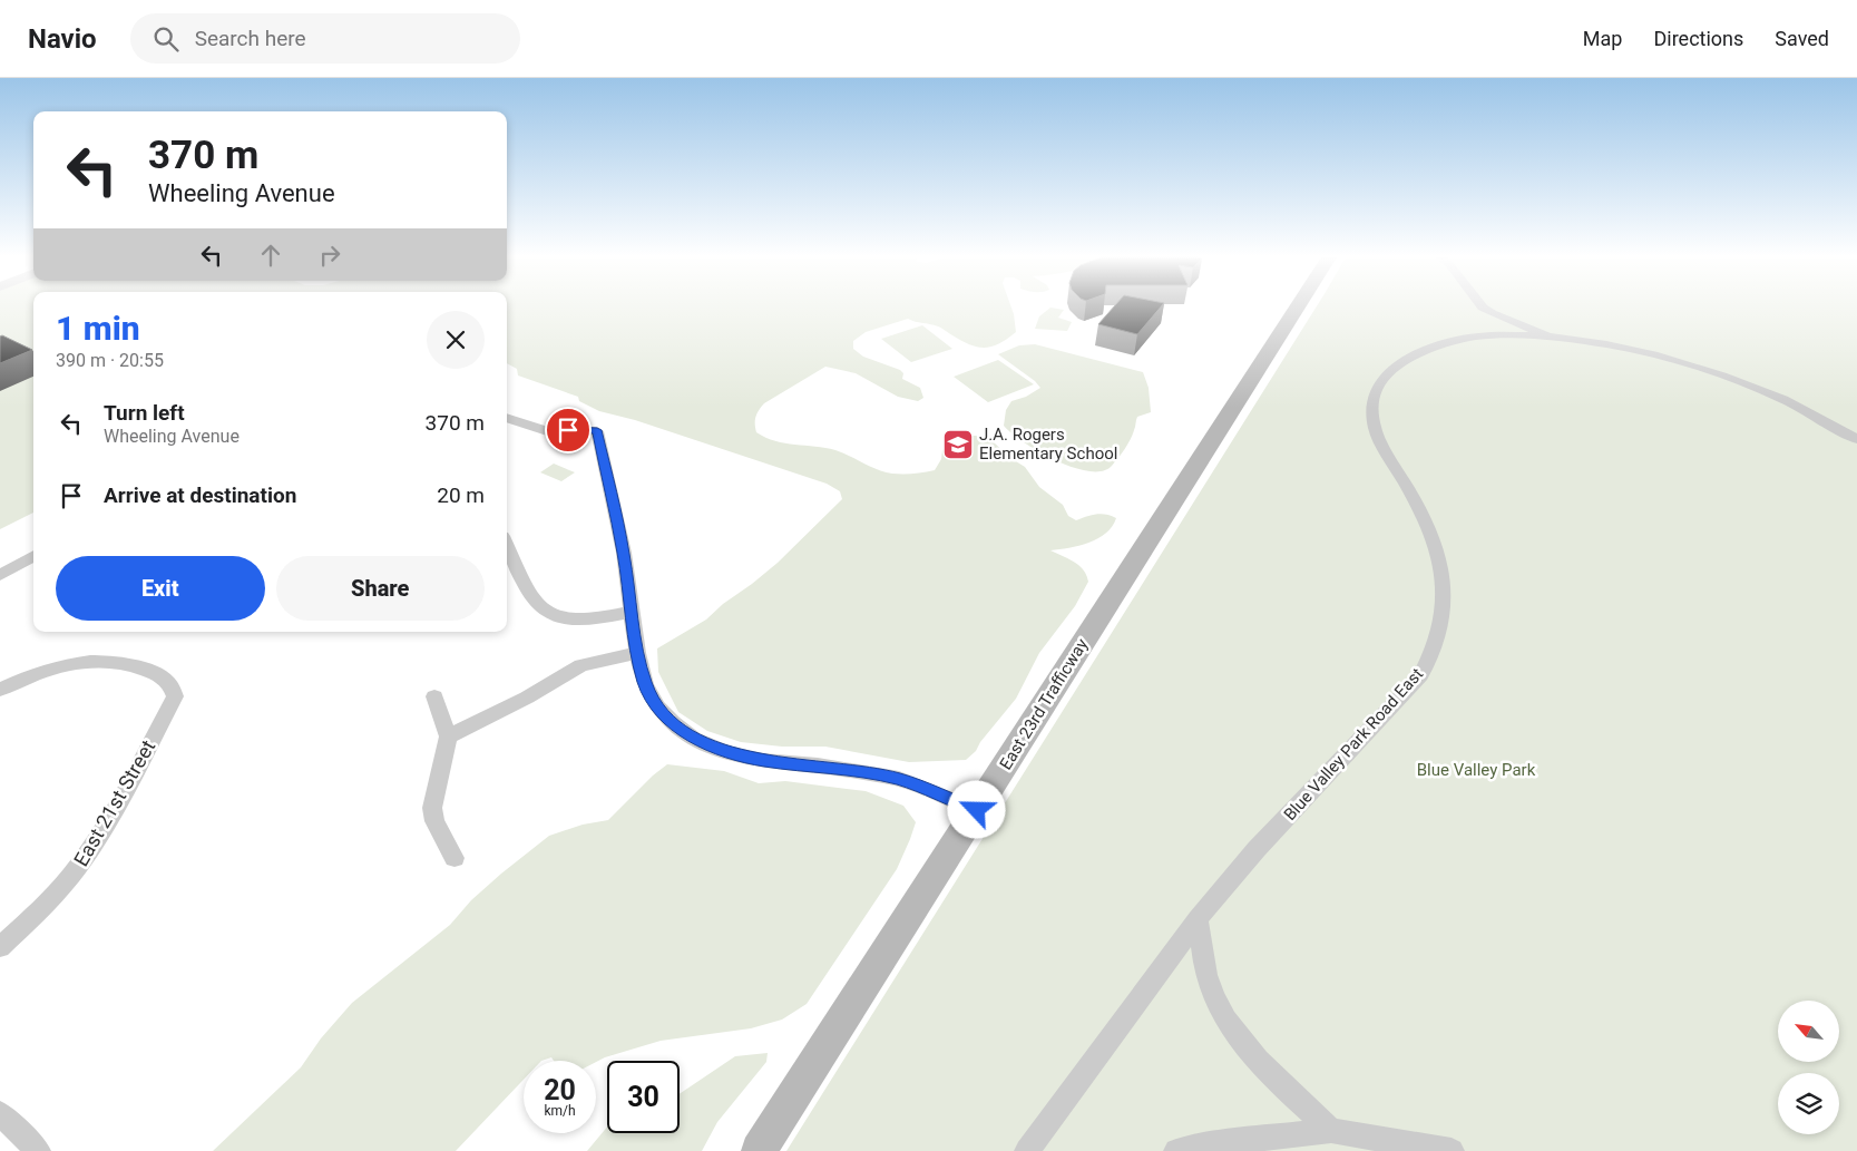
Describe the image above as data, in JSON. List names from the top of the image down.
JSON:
{
  "streets": {
    "main road": ["East 23rd Trafficway"],
    "street": ["Blue Valley Park Road East", "East 21st Street"]
  },
  "parks": ["Blue Valley Park"],
  "places": {
    "school or university": ["J.A. Rogers Elementary School"]
  },
  "north": "top left",
  "page": {
    "header": "Navio",
    "search": "Search here",
    "nav": ["Map", "Directions", "Saved"],
    "turn": ["370 m", "Wheeling Avenue"],
    "heading": ["1 min", "390 m · 20:55"],
    "list": [
      {
        "name": "Turn left",
        "note": "Wheeling Avenue",
        "value": "370 m"
      },
      {
        "name": "Arrive at destination",
        "value": "20 m"
      }
    ],
    "buttons": ["Exit", "Share"],
    "speed": "20 km/h",
    "limit": "30"
  }
}
